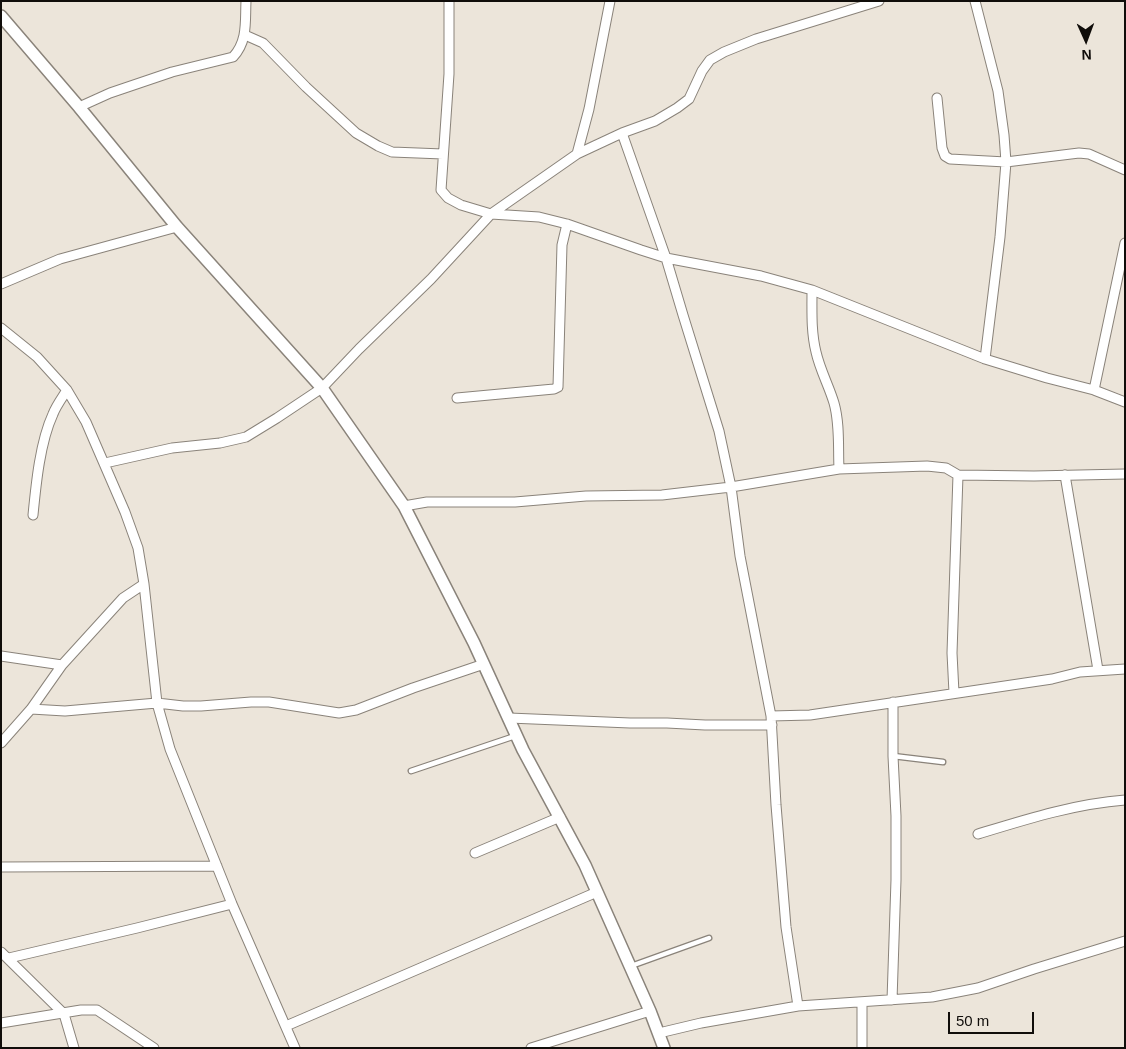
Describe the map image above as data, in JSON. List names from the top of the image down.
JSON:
{
  "scale_bar": "50 m",
  "north": "bottom"
}
